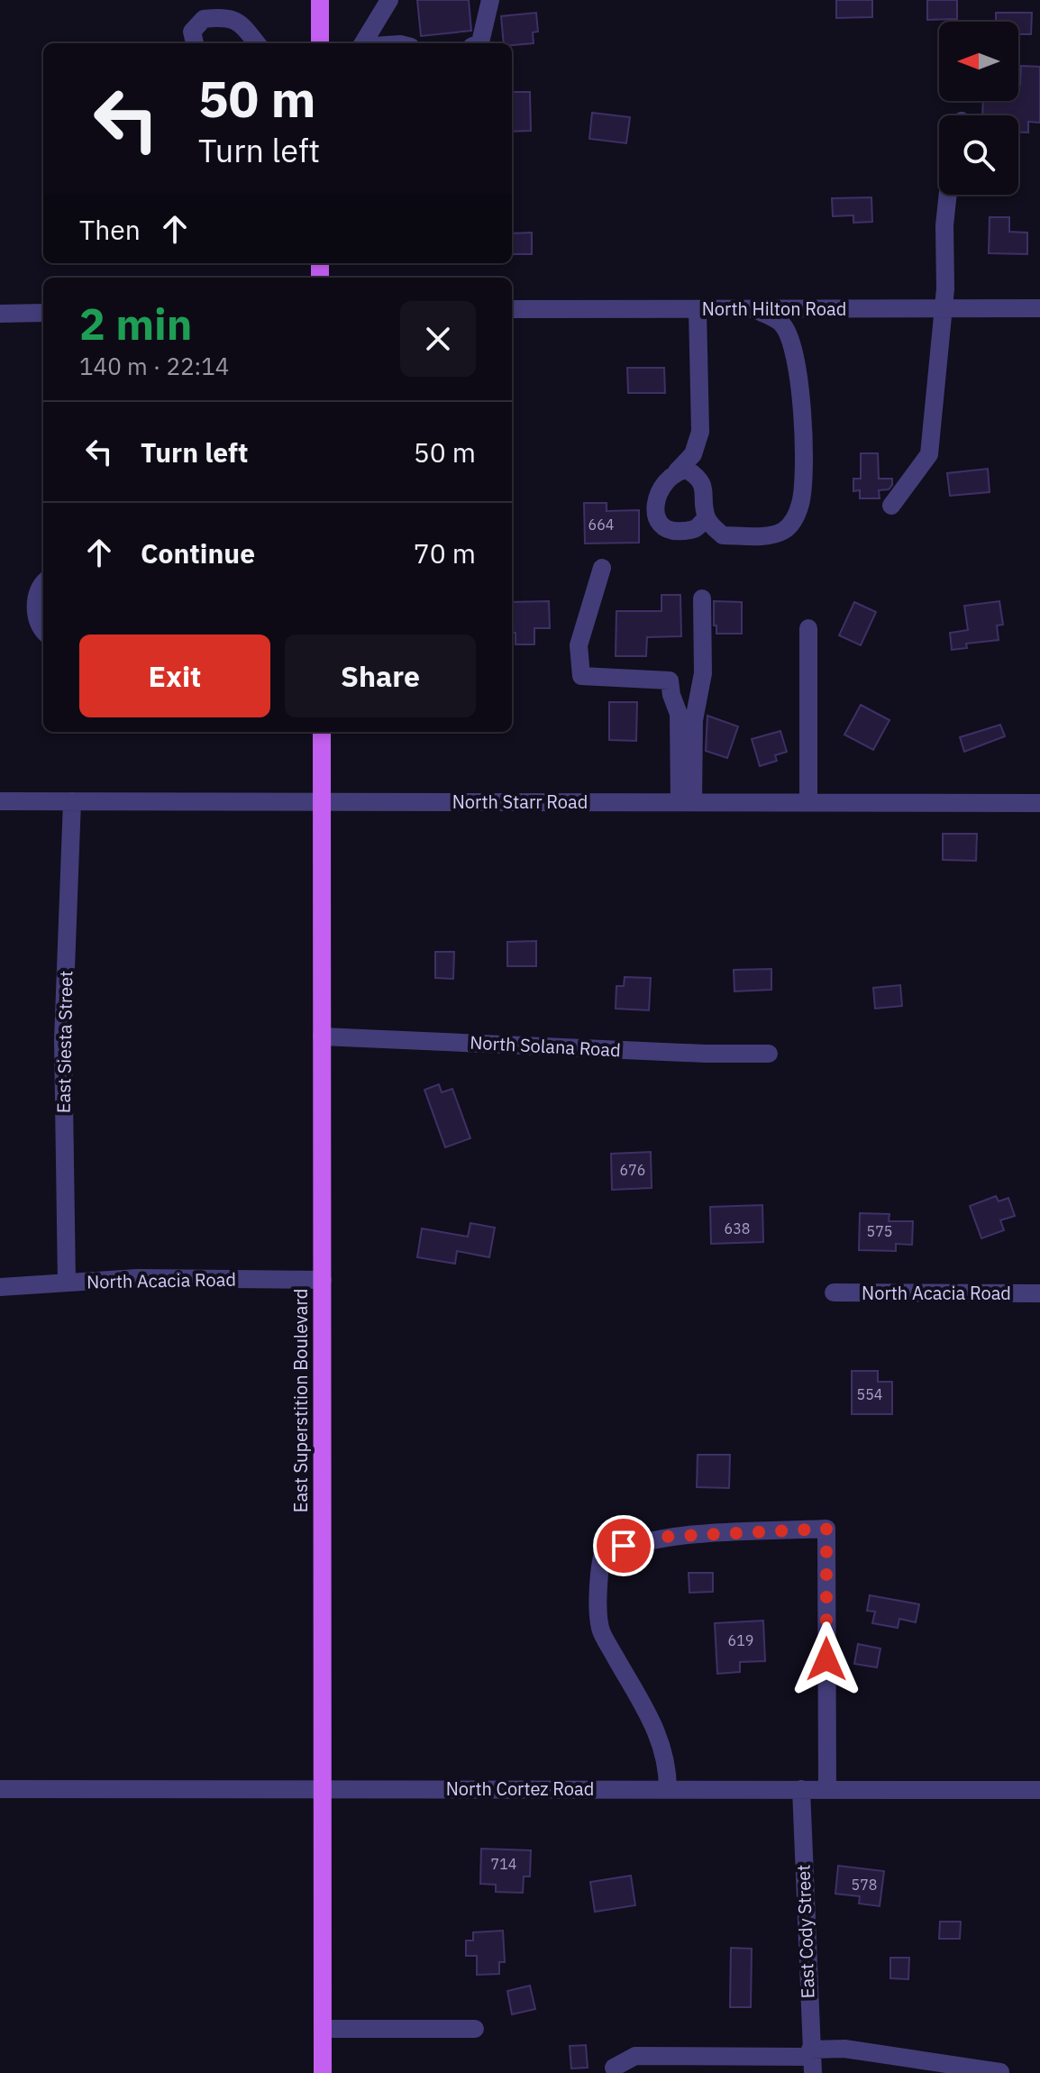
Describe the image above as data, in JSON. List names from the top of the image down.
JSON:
{
  "streets": {
    "main road": ["East Superstition Boulevard"],
    "street": [
      "North Hilton Road",
      "North Starr Road",
      "East Siesta Street",
      "North Solana Road",
      "North Acacia Road",
      "North Cortez Road",
      "East Cody Street"
    ]
  },
  "crossings": [
    ["North Starr Road", "East Siesta Street"],
    ["North Starr Road", "East Superstition Boulevard"],
    ["East Siesta Street", "North Acacia Road"],
    ["North Solana Road", "East Superstition Boulevard"],
    ["North Acacia Road", "East Superstition Boulevard"],
    ["East Superstition Boulevard", "North Cortez Road"],
    ["North Cortez Road", "East Cody Street"]
  ],
  "house_numbers": [
    "664",
    "676",
    "638",
    "575",
    "554",
    "619",
    "714",
    "578"
  ],
  "north": "left",
  "page": {
    "turn": ["50 m", "Turn left"],
    "then": "Then",
    "heading": ["2 min", "140 m · 22:14"],
    "list": [
      {
        "name": "Turn left",
        "value": "50 m"
      },
      {
        "name": "Continue",
        "value": "70 m"
      }
    ],
    "buttons": ["Exit", "Share"]
  }
}
